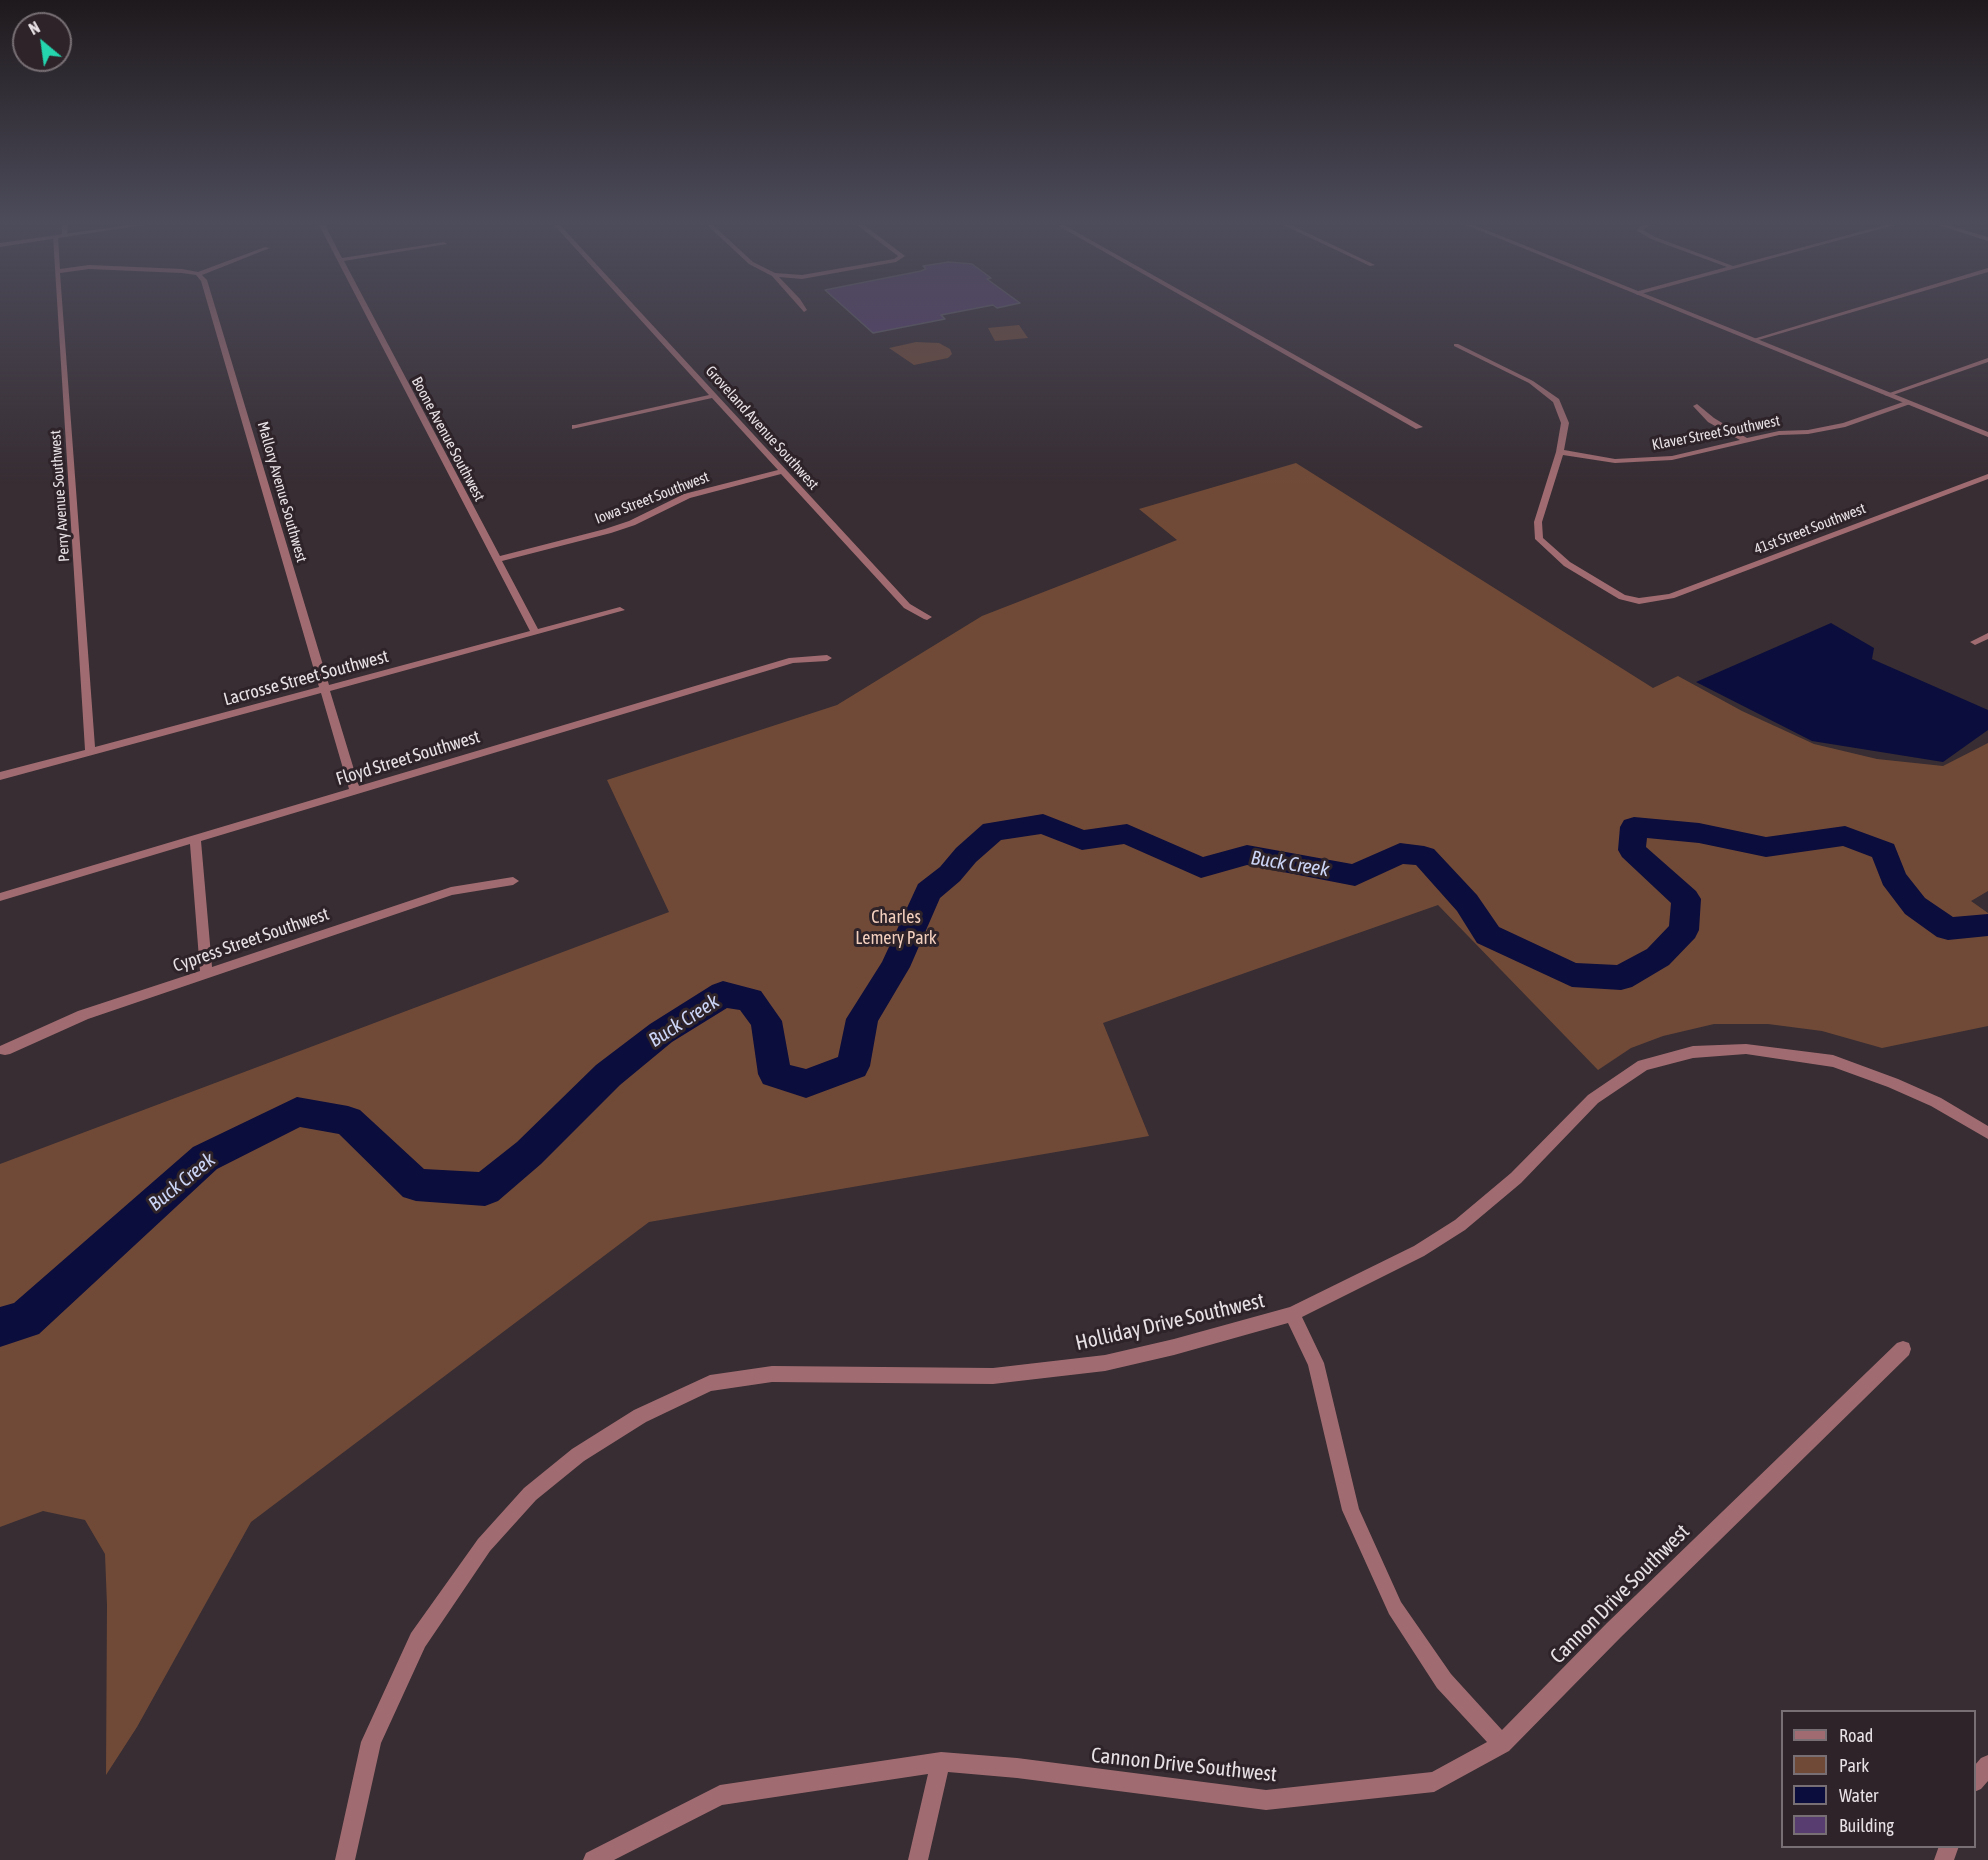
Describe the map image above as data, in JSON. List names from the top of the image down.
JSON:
{
  "streets": {
    "street": [
      "Groveland Avenue Southwest",
      "Klaver Street Southwest",
      "Boone Avenue Southwest",
      "Mallory Avenue Southwest",
      "Perry Avenue Southwest",
      "Iowa Street Southwest",
      "41st Street Southwest",
      "Lacrosse Street Southwest",
      "Floyd Street Southwest",
      "Cypress Street Southwest",
      "Holliday Drive Southwest",
      "Cannon Drive Southwest"
    ]
  },
  "crossings": [
    ["Groveland Avenue Southwest", "Iowa Street Southwest"],
    ["Klaver Street Southwest", "41st Street Southwest"],
    ["Boone Avenue Southwest", "Iowa Street Southwest"],
    ["Boone Avenue Southwest", "Lacrosse Street Southwest"],
    ["Mallory Avenue Southwest", "Lacrosse Street Southwest"],
    ["Mallory Avenue Southwest", "Floyd Street Southwest"],
    ["Perry Avenue Southwest", "Lacrosse Street Southwest"]
  ],
  "water": ["Buck Creek"],
  "parks": ["Charles Lemery Park"],
  "legend": [
    "Road",
    "Park",
    "Water",
    "Building"
  ],
  "north": "top left"
}
